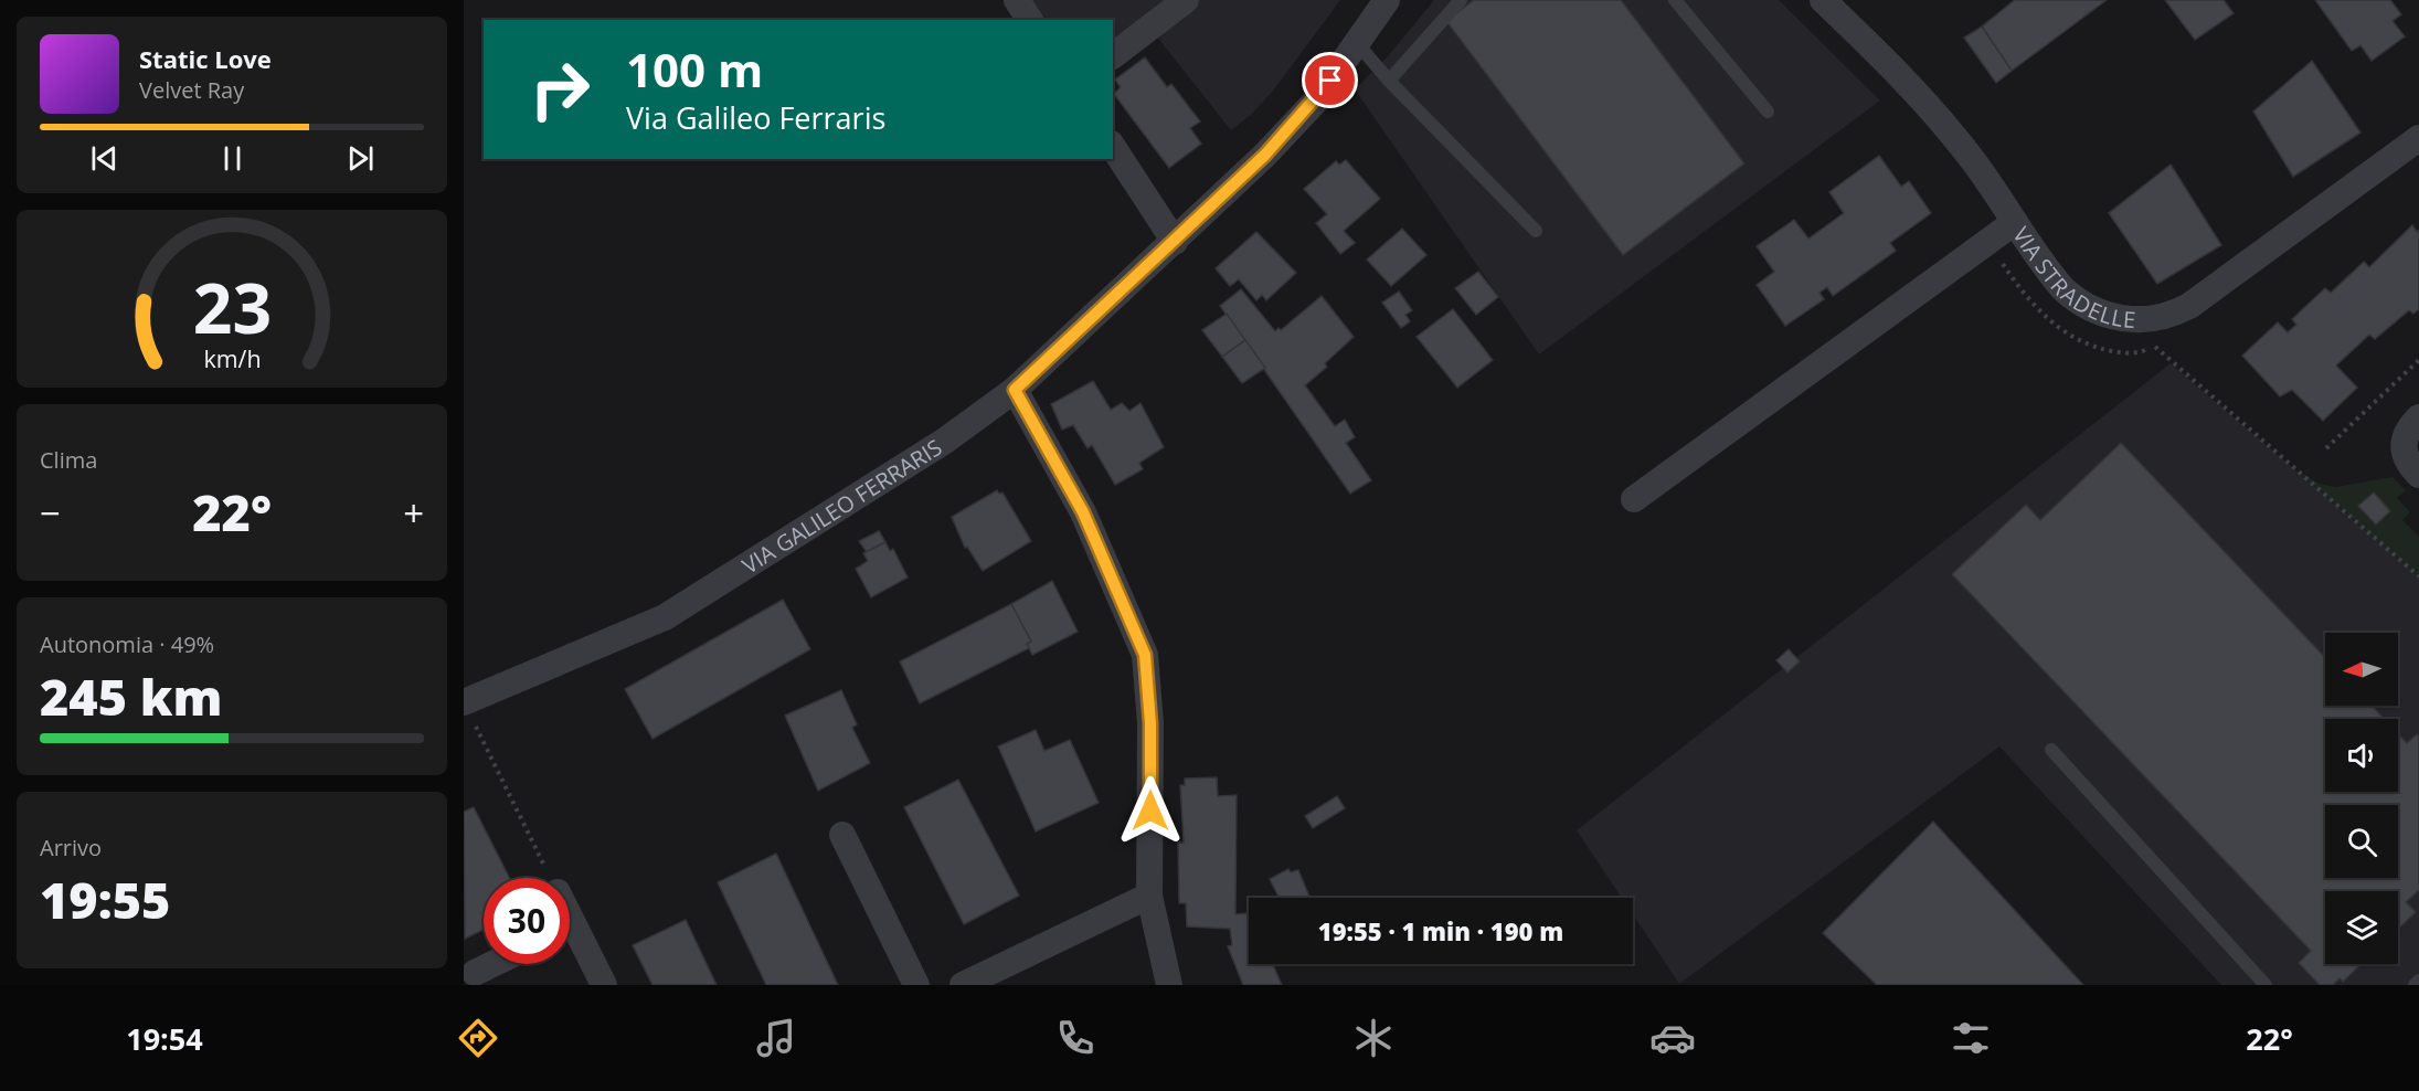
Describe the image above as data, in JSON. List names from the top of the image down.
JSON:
{
  "streets": {
    "street": ["VIA STRADELLE", "VIA GALILEO FERRARIS"]
  },
  "north": "left",
  "page": {
    "turn": ["100 m", "Via Galileo Ferraris"],
    "song": ["Static Love", "Velvet Ray"],
    "tile": [
      "Clima",
      ["Autonomia · 49%", "245 km"],
      ["Arrivo", "19:55"]
    ],
    "heat": ["−", "22°", "+"],
    "limit": "30",
    "trip": "19:55 · 1 min · 190 m",
    "tabs": ["19:54", "22°"],
    "gauge": ["23", "km/h"]
  }
}
